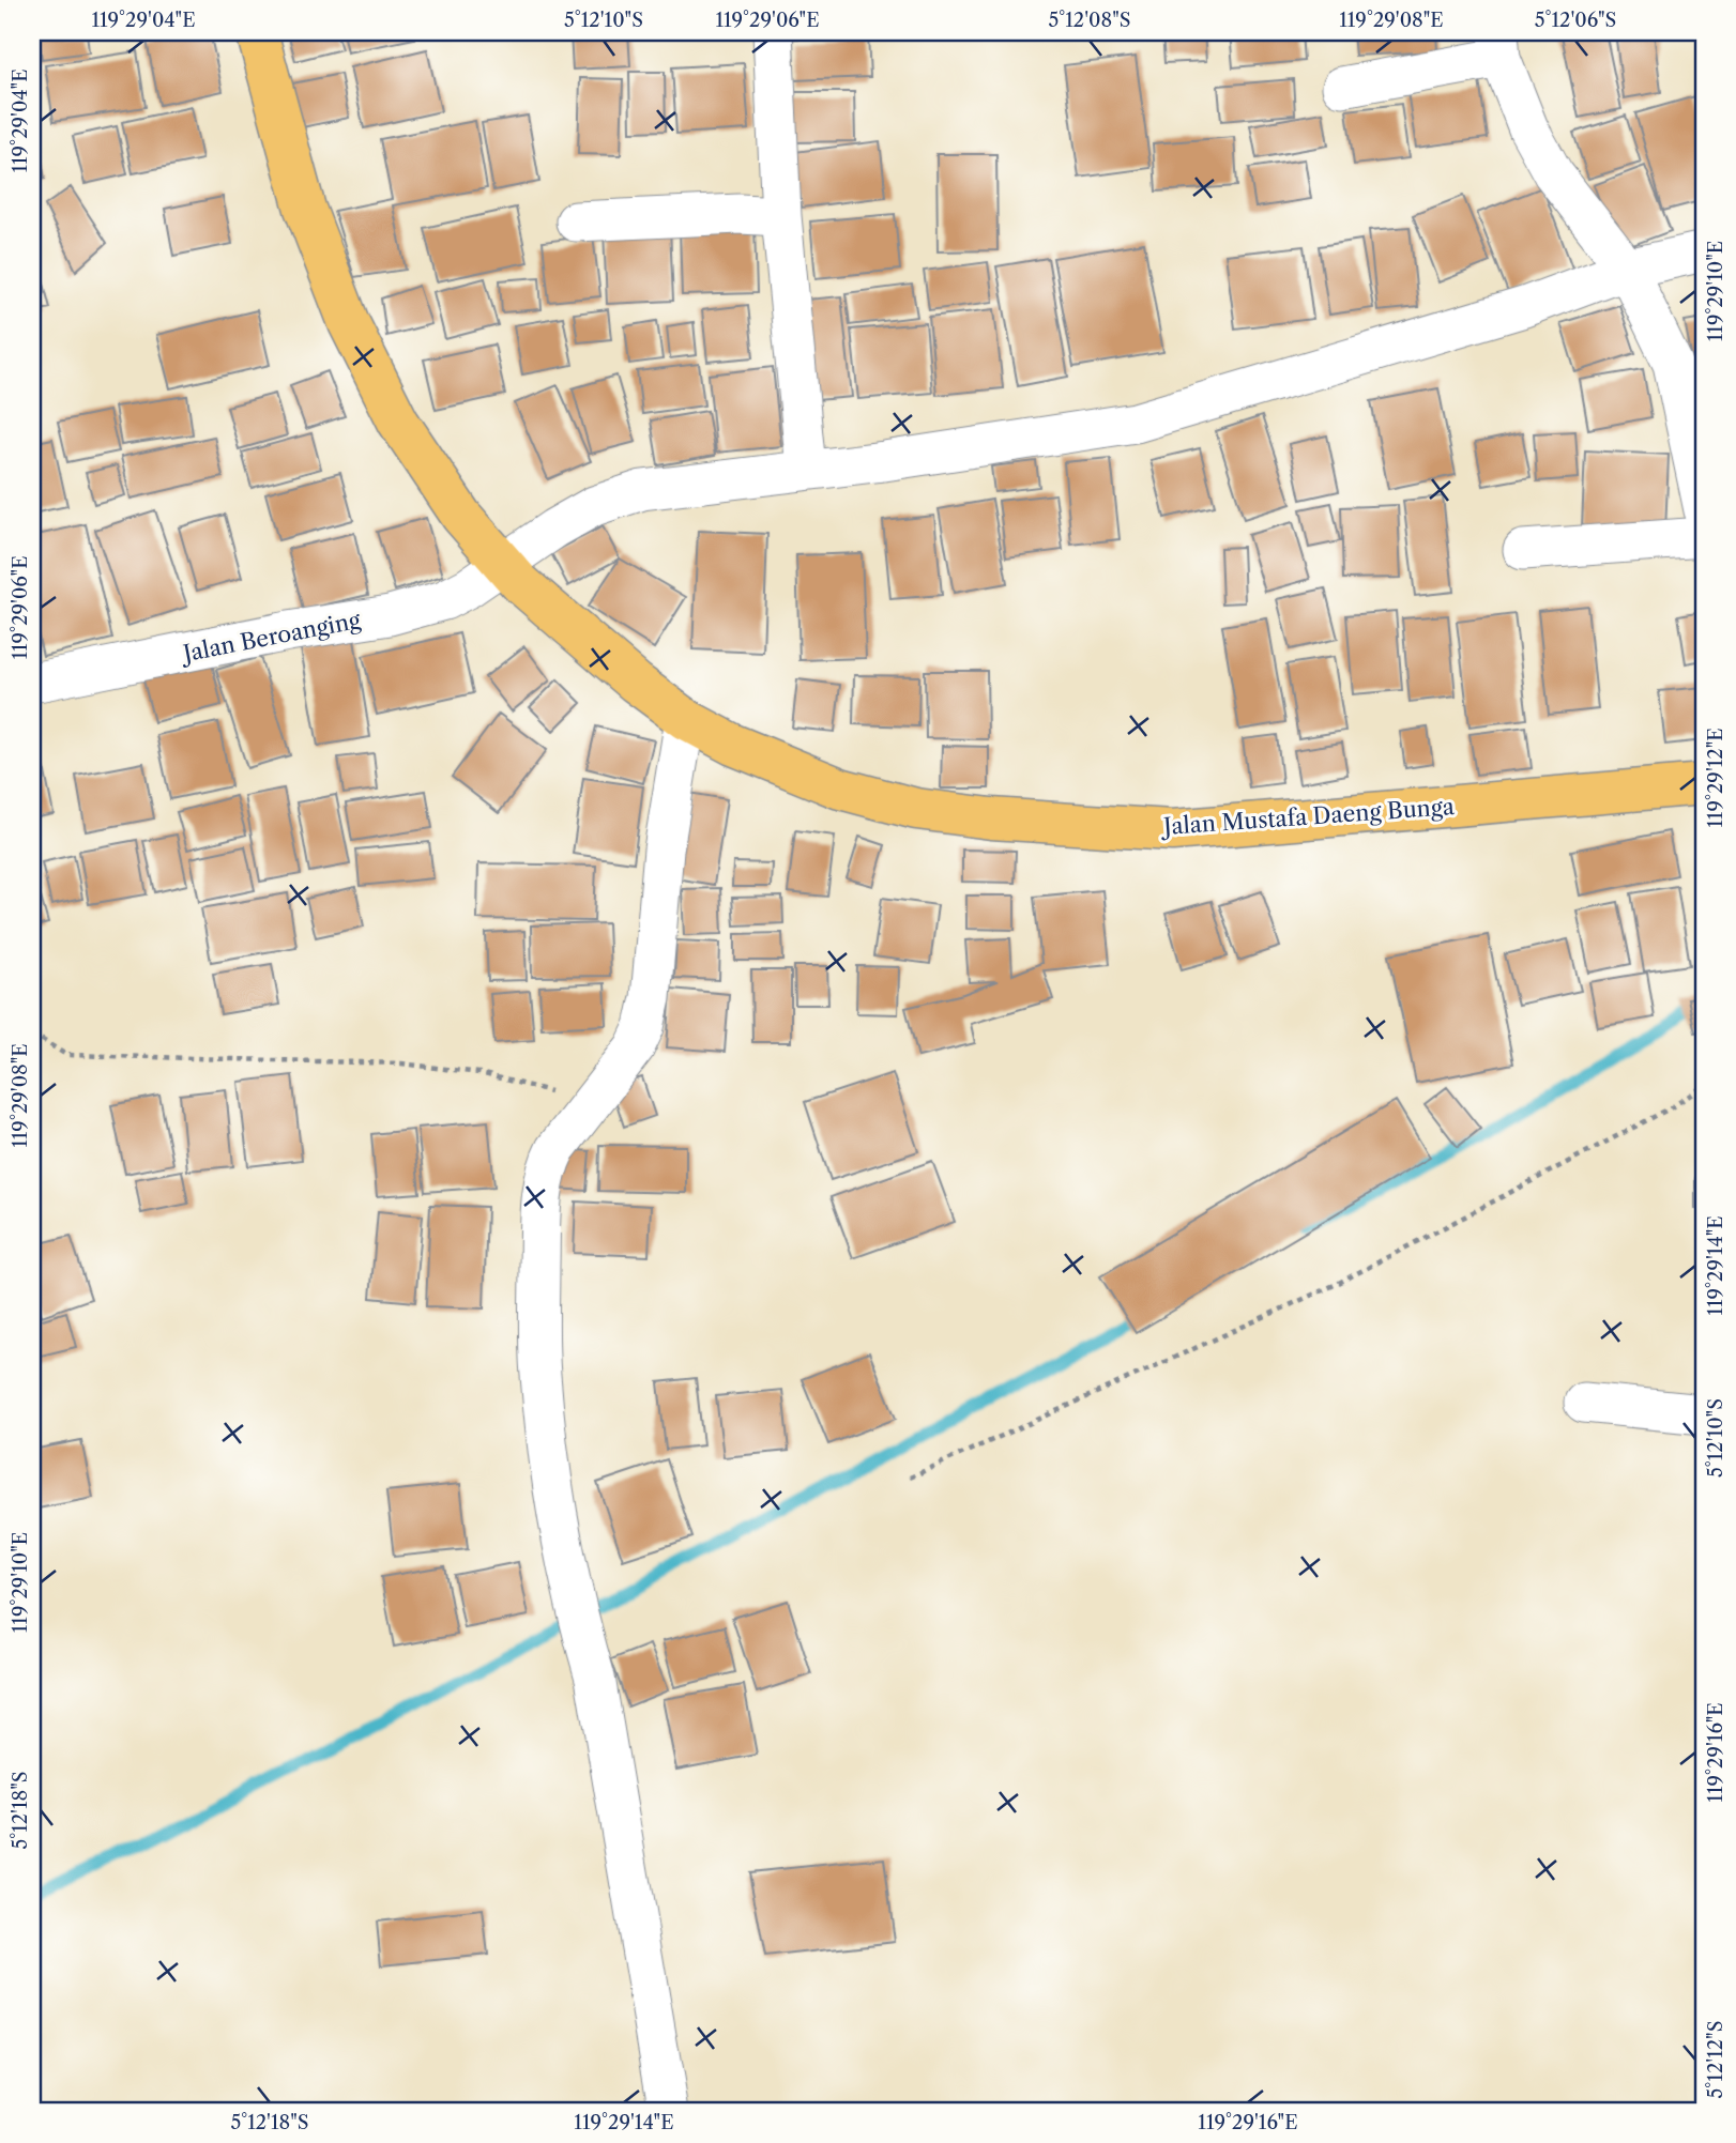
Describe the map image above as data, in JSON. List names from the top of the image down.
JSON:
{
  "streets": {
    "main road": ["Jalan Mustafa Daeng Bunga"],
    "street": ["Jalan Beroanging"]
  },
  "crossings": [
    ["Jalan Beroanging", "Jalan Mustafa Daeng Bunga"]
  ],
  "coordinates": [
    "119°29'04\"E",
    "5°12'10\"S",
    "119°29'06\"E",
    "5°12'08\"S",
    "119°29'08\"E",
    "5°12'06\"S",
    "119°29'10\"E",
    "119°29'12\"E",
    "119°29'14\"E",
    "119°29'16\"E",
    "5°12'18\"S",
    "5°12'12\"S"
  ]
}
